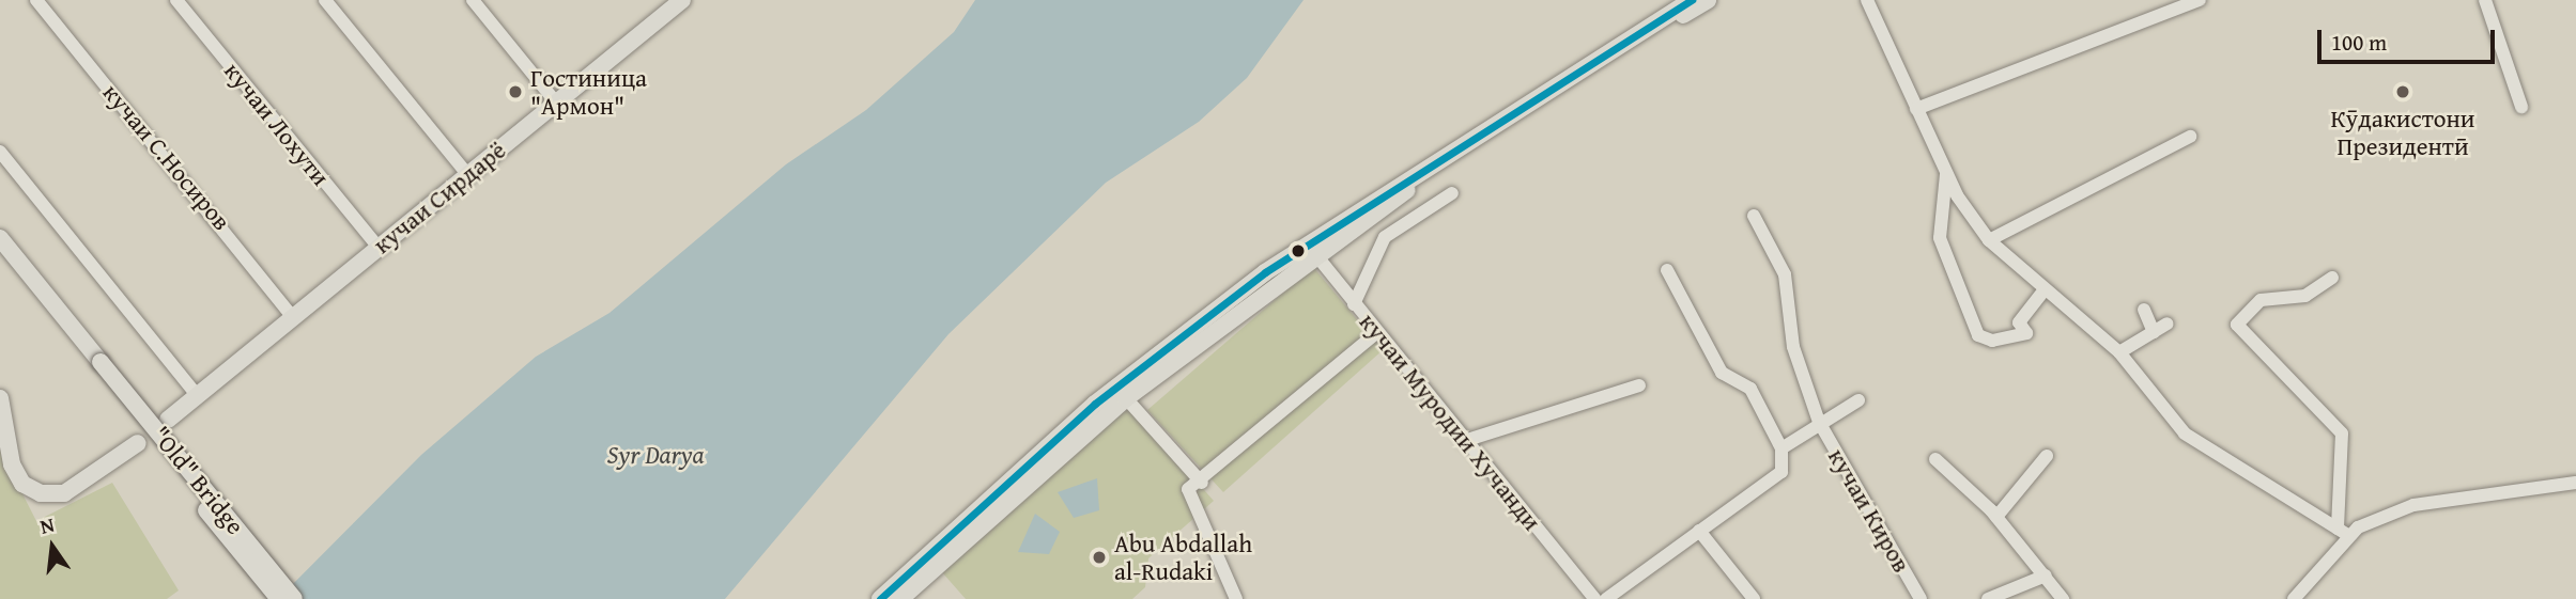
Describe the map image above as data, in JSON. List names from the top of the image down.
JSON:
{
  "streets": {
    "main road": ["кучаи Сирдарё", "\"Old\" Bridge"],
    "street": [
      "кучаи Лохути",
      "кучаи С.Носиров",
      "кучаи Муродии Хучанди",
      "кучаи Киров"
    ]
  },
  "crossings": [
    ["кучаи Лохути", "кучаи Сирдарё"],
    ["кучаи С.Носиров", "кучаи Сирдарё"]
  ],
  "water": ["Syr Darya"],
  "places": ["Гостиница \"Армон\"", "Кӯдакистони Президентӣ", "Abu Abdallah al-Rudaki"],
  "scale_bar": "100 m",
  "north": "top"
}
